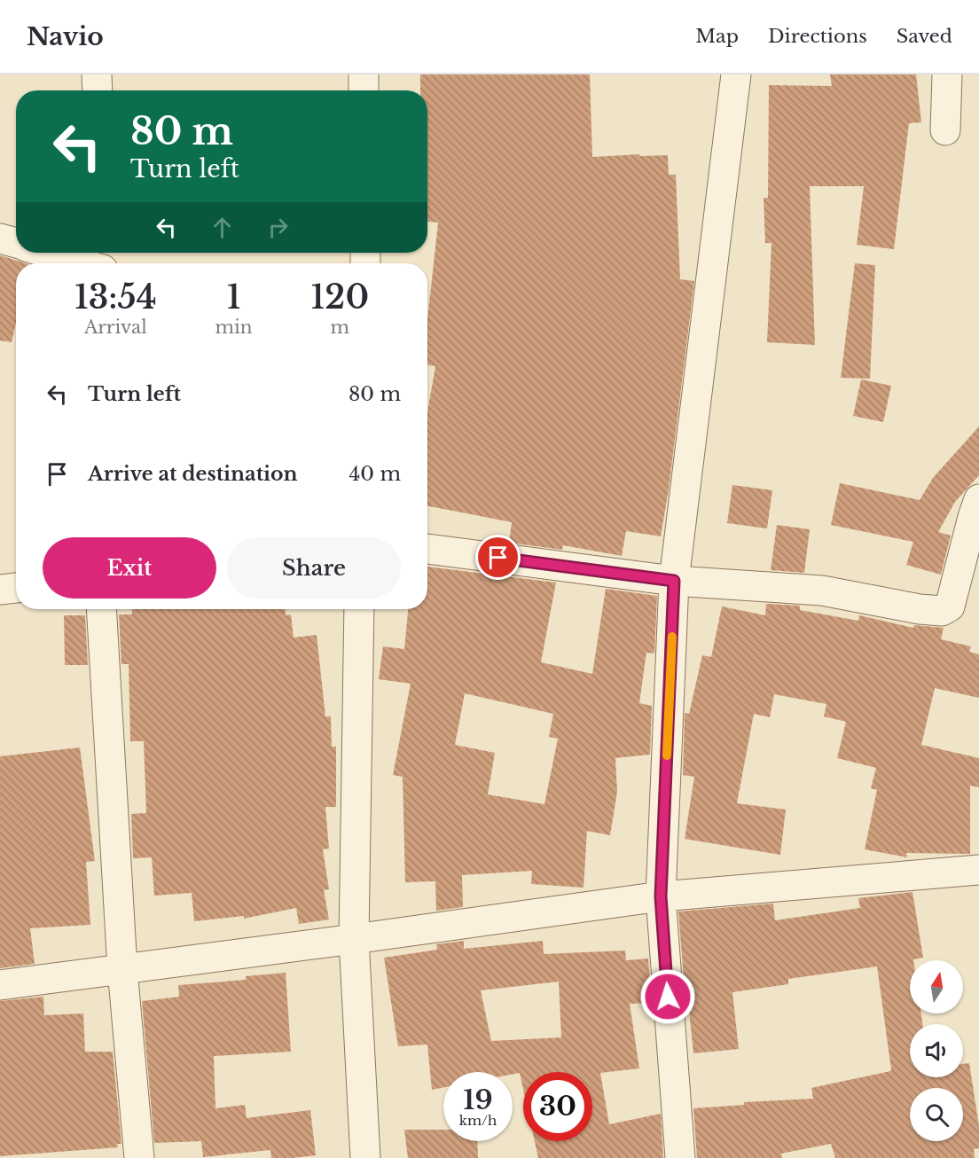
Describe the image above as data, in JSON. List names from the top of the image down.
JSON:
{
  "north": "top",
  "page": {
    "header": "Navio",
    "nav": ["Map", "Directions", "Saved"],
    "turn": ["80 m", "Turn left"],
    "eta": [
      "13:54",
      "Arrival",
      "1",
      "min",
      "120",
      "m"
    ],
    "list": [
      {
        "name": "Turn left",
        "value": "80 m"
      },
      {
        "name": "Arrive at destination",
        "value": "40 m"
      }
    ],
    "buttons": ["Exit", "Share"],
    "speed": "19 km/h",
    "limit": "30"
  }
}
